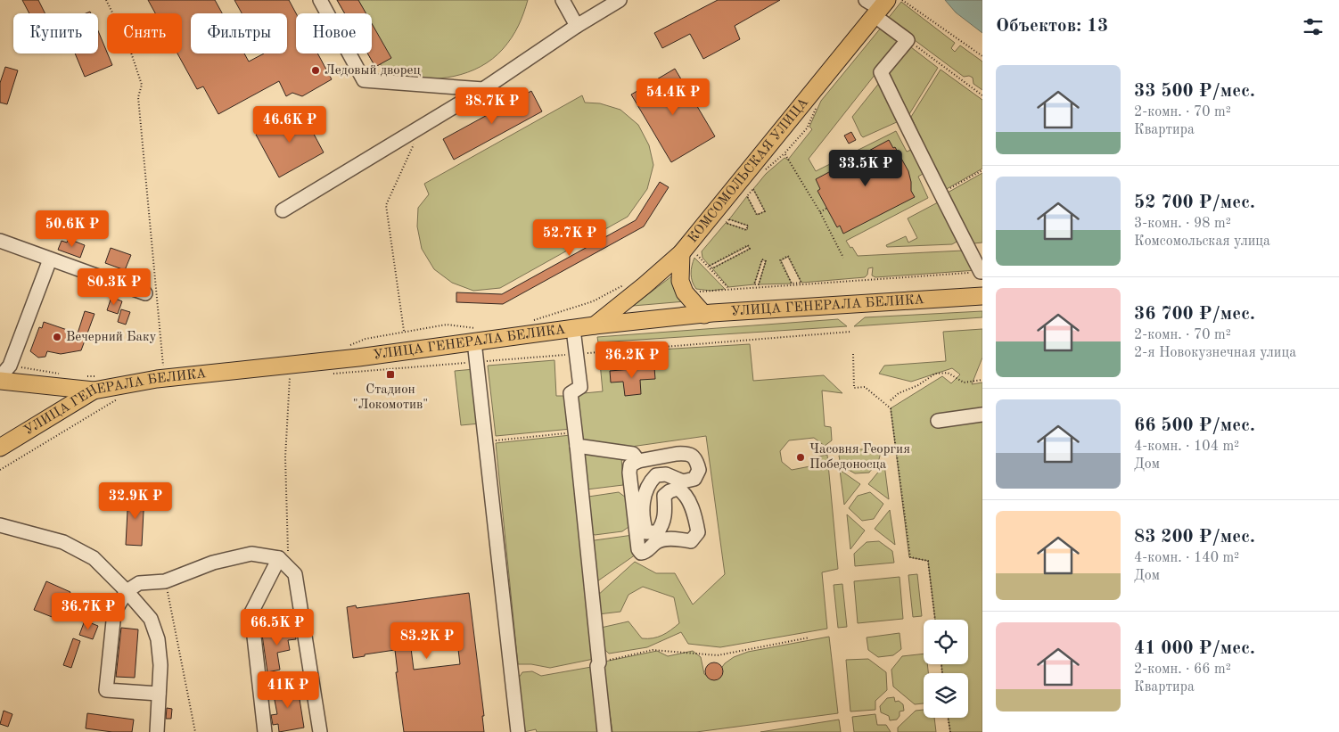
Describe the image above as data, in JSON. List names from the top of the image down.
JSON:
{
  "streets": {
    "main road": ["КОМСОМОЛЬСКАЯ УЛИЦА", "УЛИЦА ГЕНЕРАЛА БЕЛИКА"]
  },
  "crossings": [
    ["КОМСОМОЛЬСКАЯ УЛИЦА", "УЛИЦА ГЕНЕРАЛА БЕЛИКА"]
  ],
  "places": {
    "other": ["Ледовый дворец", "Вечерний Баку", "Часовня Георгия Победоносца"],
    "transit": ["Стадион \"Локомотив\""]
  },
  "page": {
    "heading": "Объектов: 13",
    "chip": [
      "Купить",
      "Снять",
      "Фильтры",
      "Новое"
    ],
    "list": [
      {
        "name": "33 500 ₽/мес.",
        "note": "2-комн. · 70 m² · Квартира"
      },
      {
        "name": "52 700 ₽/мес.",
        "note": "3-комн. · 98 m² · Комсомольская улица"
      },
      {
        "name": "36 700 ₽/мес.",
        "note": "2-комн. · 70 m² · 2-я Новокузнечная улица"
      },
      {
        "name": "66 500 ₽/мес.",
        "note": "4-комн. · 104 m² · Дом"
      },
      {
        "name": "83 200 ₽/мес.",
        "note": "4-комн. · 140 m² · Дом"
      },
      {
        "name": "41 000 ₽/мес.",
        "note": "2-комн. · 66 m² · Квартира"
      }
    ],
    "price": [
      "54.4K ₽",
      "38.7K ₽",
      "46.6K ₽",
      "33.5K ₽",
      "50.6K ₽",
      "52.7K ₽",
      "80.3K ₽",
      "36.2K ₽",
      "32.9K ₽",
      "36.7K ₽",
      "66.5K ₽",
      "83.2K ₽",
      "41K ₽"
    ]
  }
}
